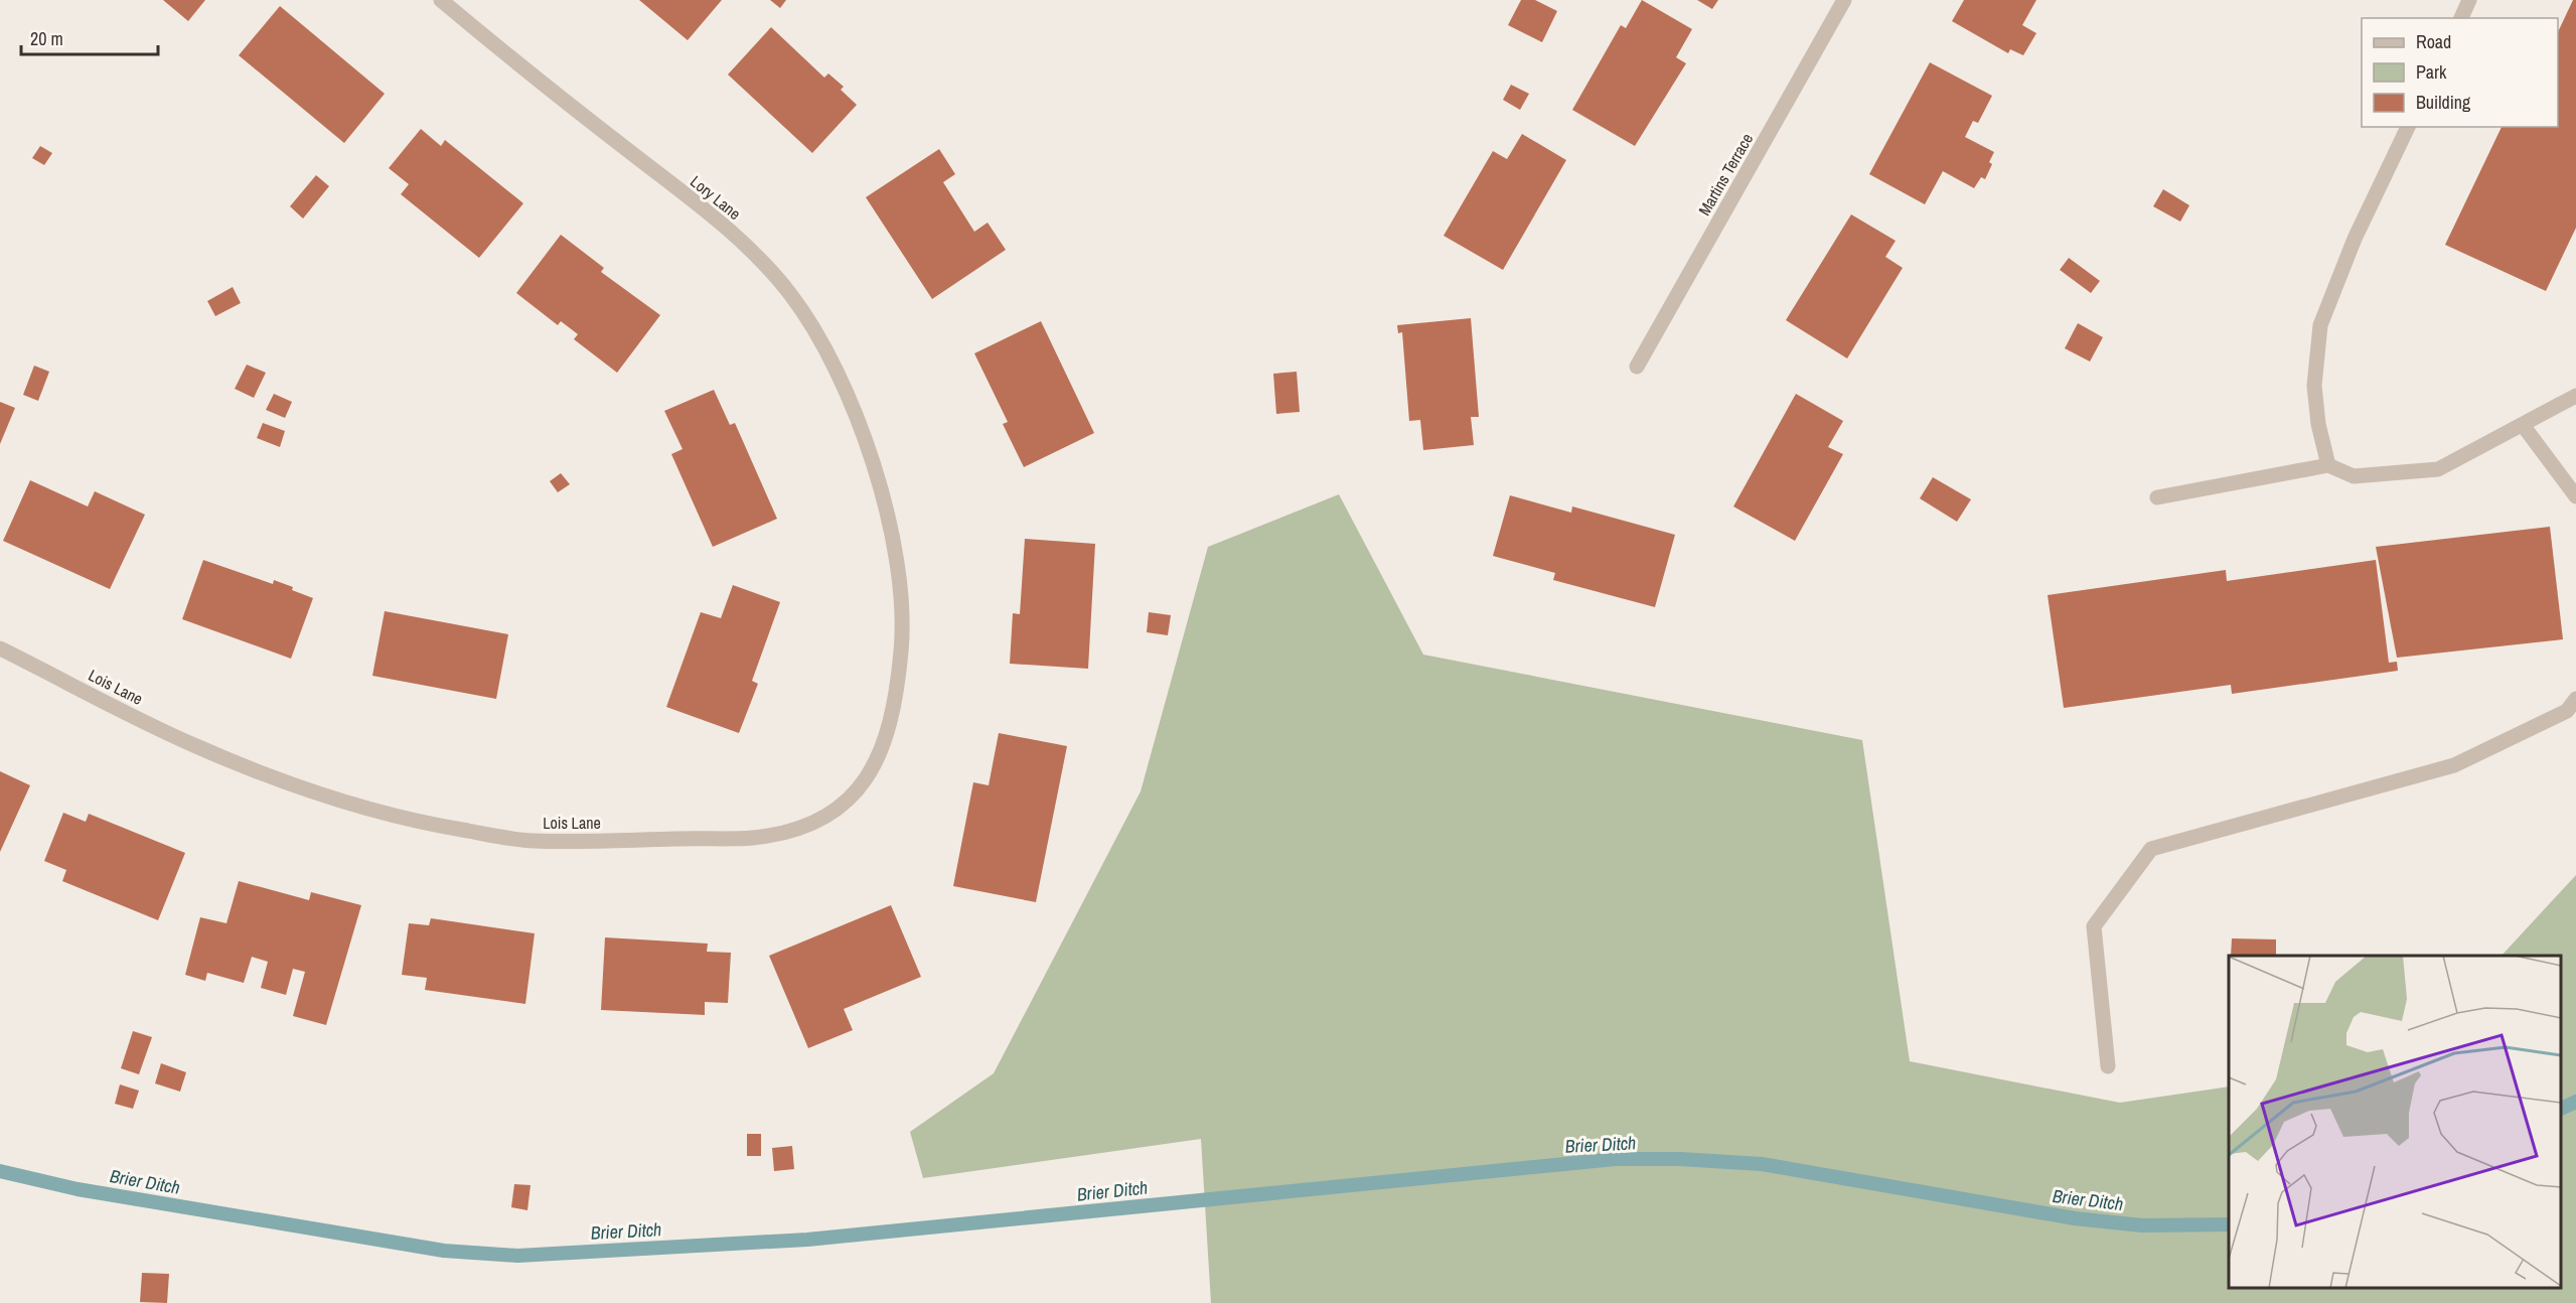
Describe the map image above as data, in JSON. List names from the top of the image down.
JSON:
{
  "streets": {
    "street": ["Martins Terrace", "Lory Lane", "Lois Lane"]
  },
  "crossings": [
    ["Lory Lane", "Lois Lane"]
  ],
  "water": ["Brier Ditch"],
  "legend": ["Road", "Park", "Building"],
  "scale_bar": "20 m"
}
